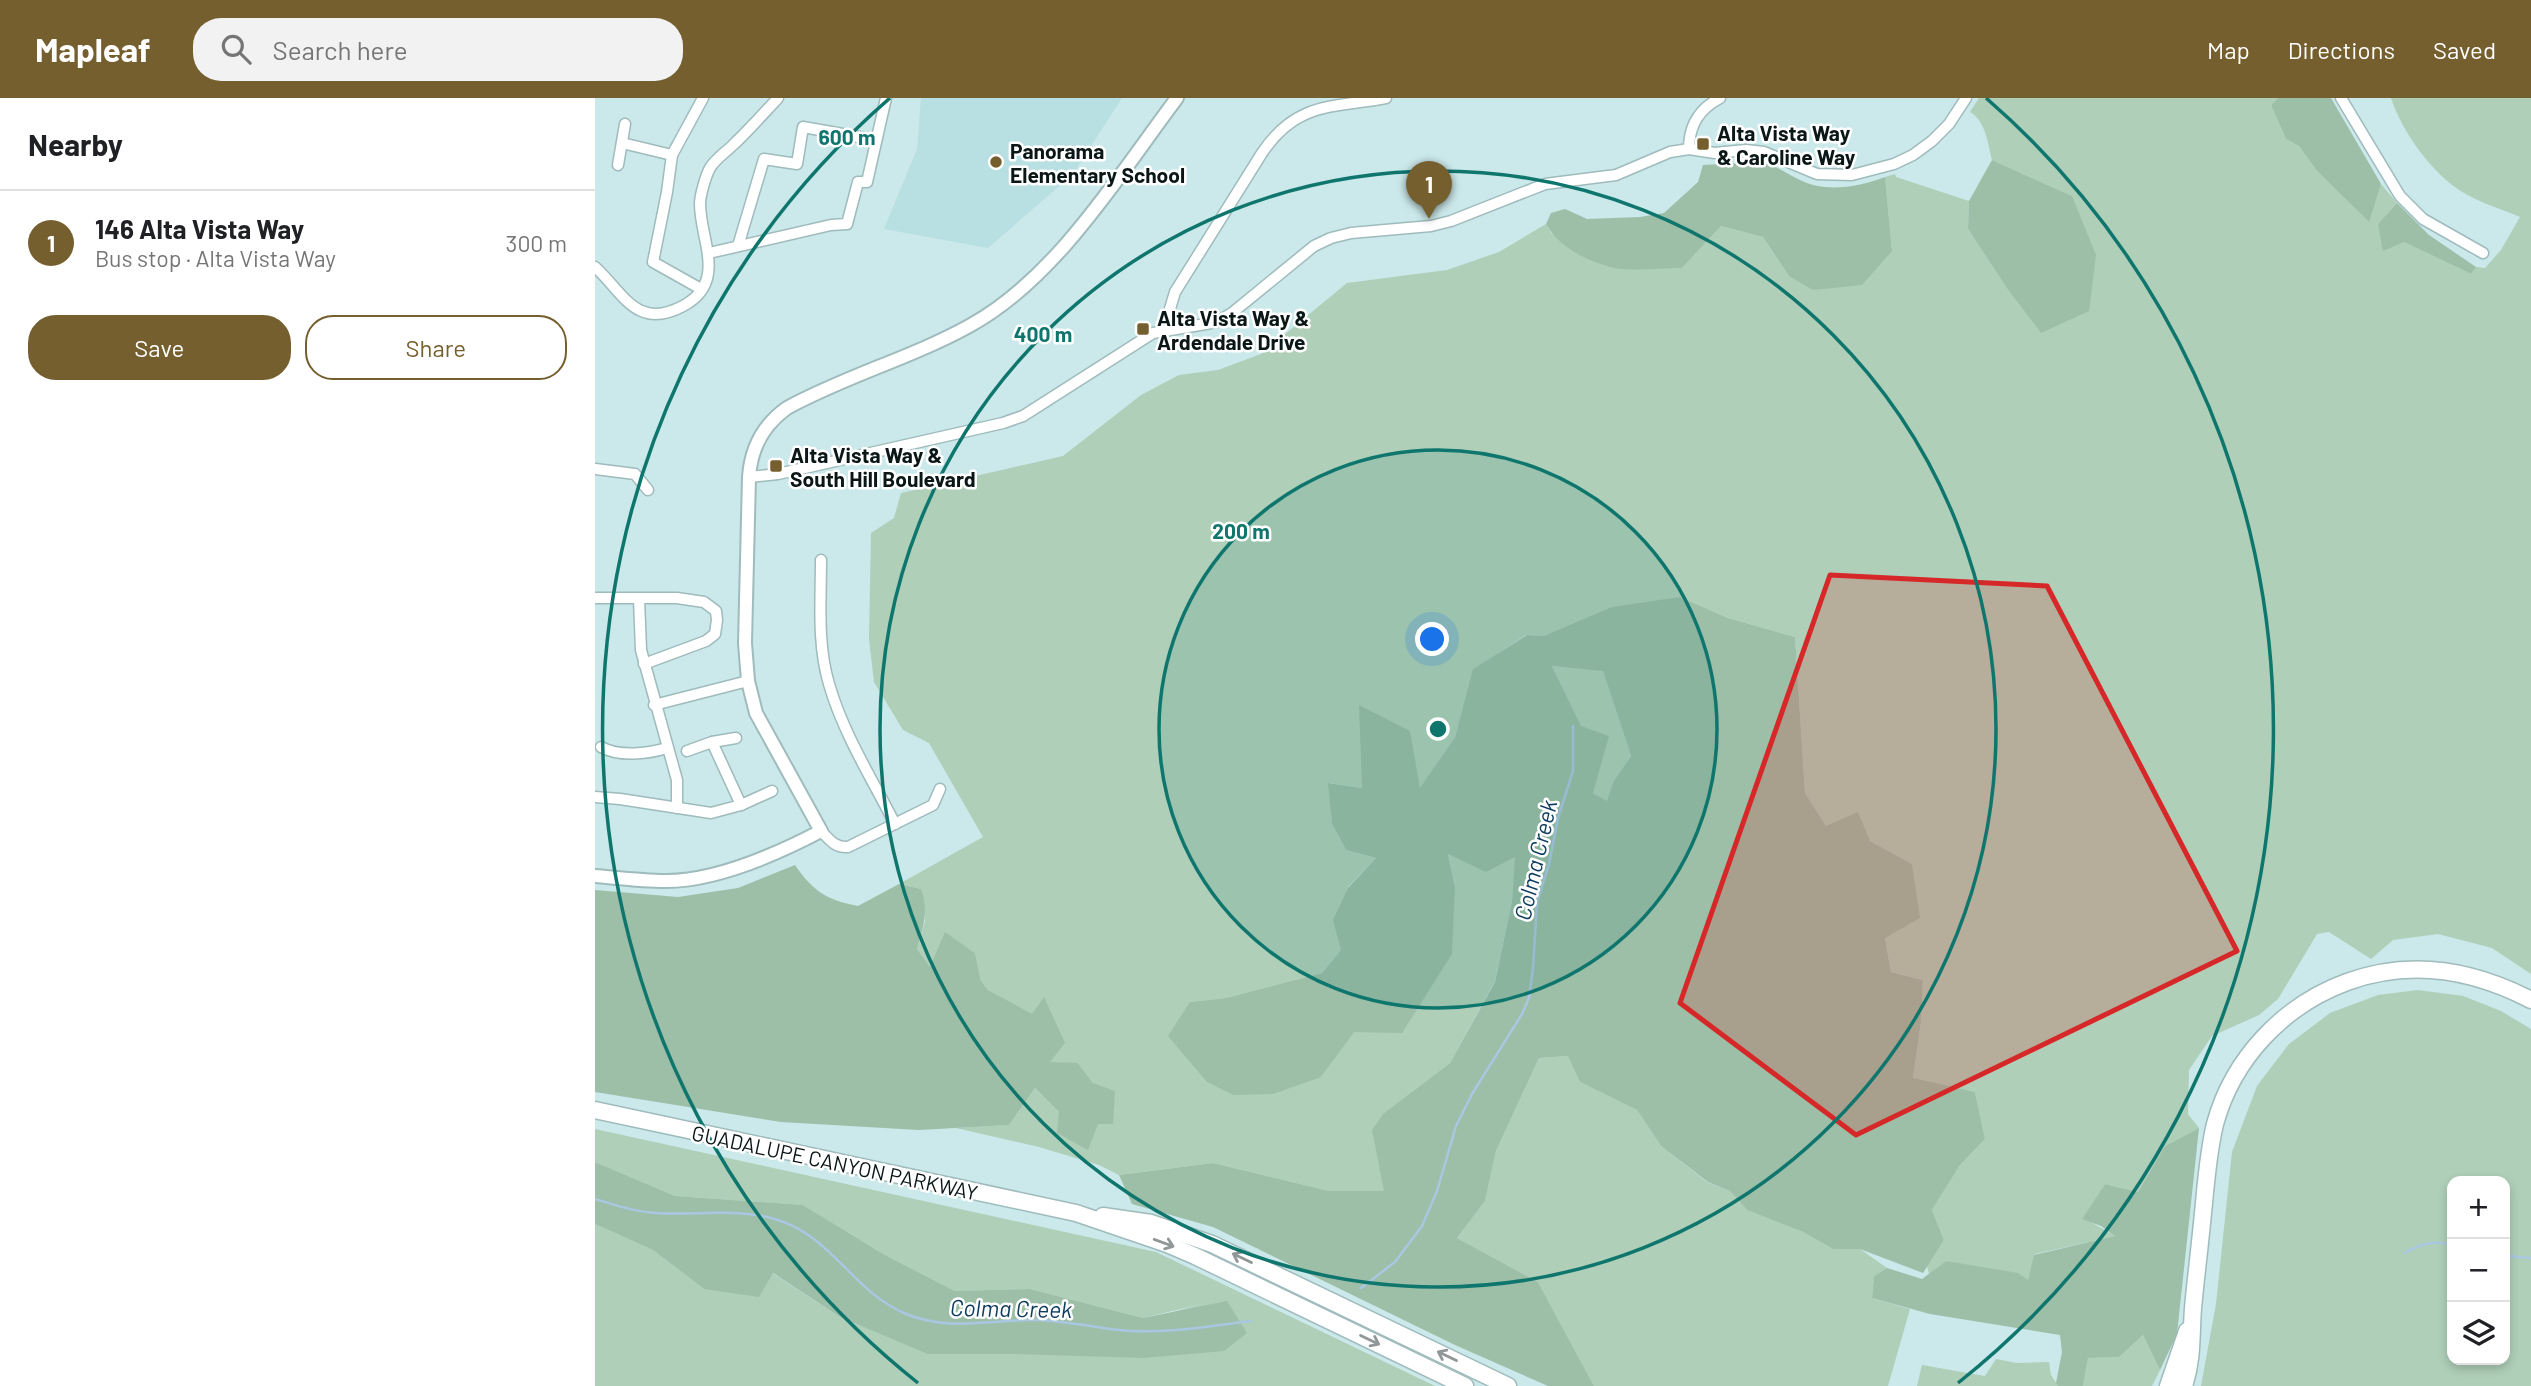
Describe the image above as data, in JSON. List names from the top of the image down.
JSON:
{
  "streets": {
    "main road": ["GUADALUPE CANYON PARKWAY"]
  },
  "water": ["Colma Creek"],
  "places": {
    "transit": ["Alta Vista Way & Caroline Way", "Alta Vista Way & Ardendale Drive", "Alta Vista Way & South Hill Boulevard"],
    "other": ["Panorama Elementary School"]
  },
  "page": {
    "header": "Mapleaf",
    "search": "Search here",
    "nav": ["Map", "Directions", "Saved"],
    "heading": "Nearby",
    "pins": "1",
    "list": [
      {
        "mark": "1",
        "name": "146 Alta Vista Way",
        "note": "Bus stop · Alta Vista Way",
        "value": "300 m"
      }
    ],
    "buttons": ["Save", "Share"],
    "map_buttons": ["+", "−"]
  },
  "rings": ["600 m", "400 m", "200 m"]
}
